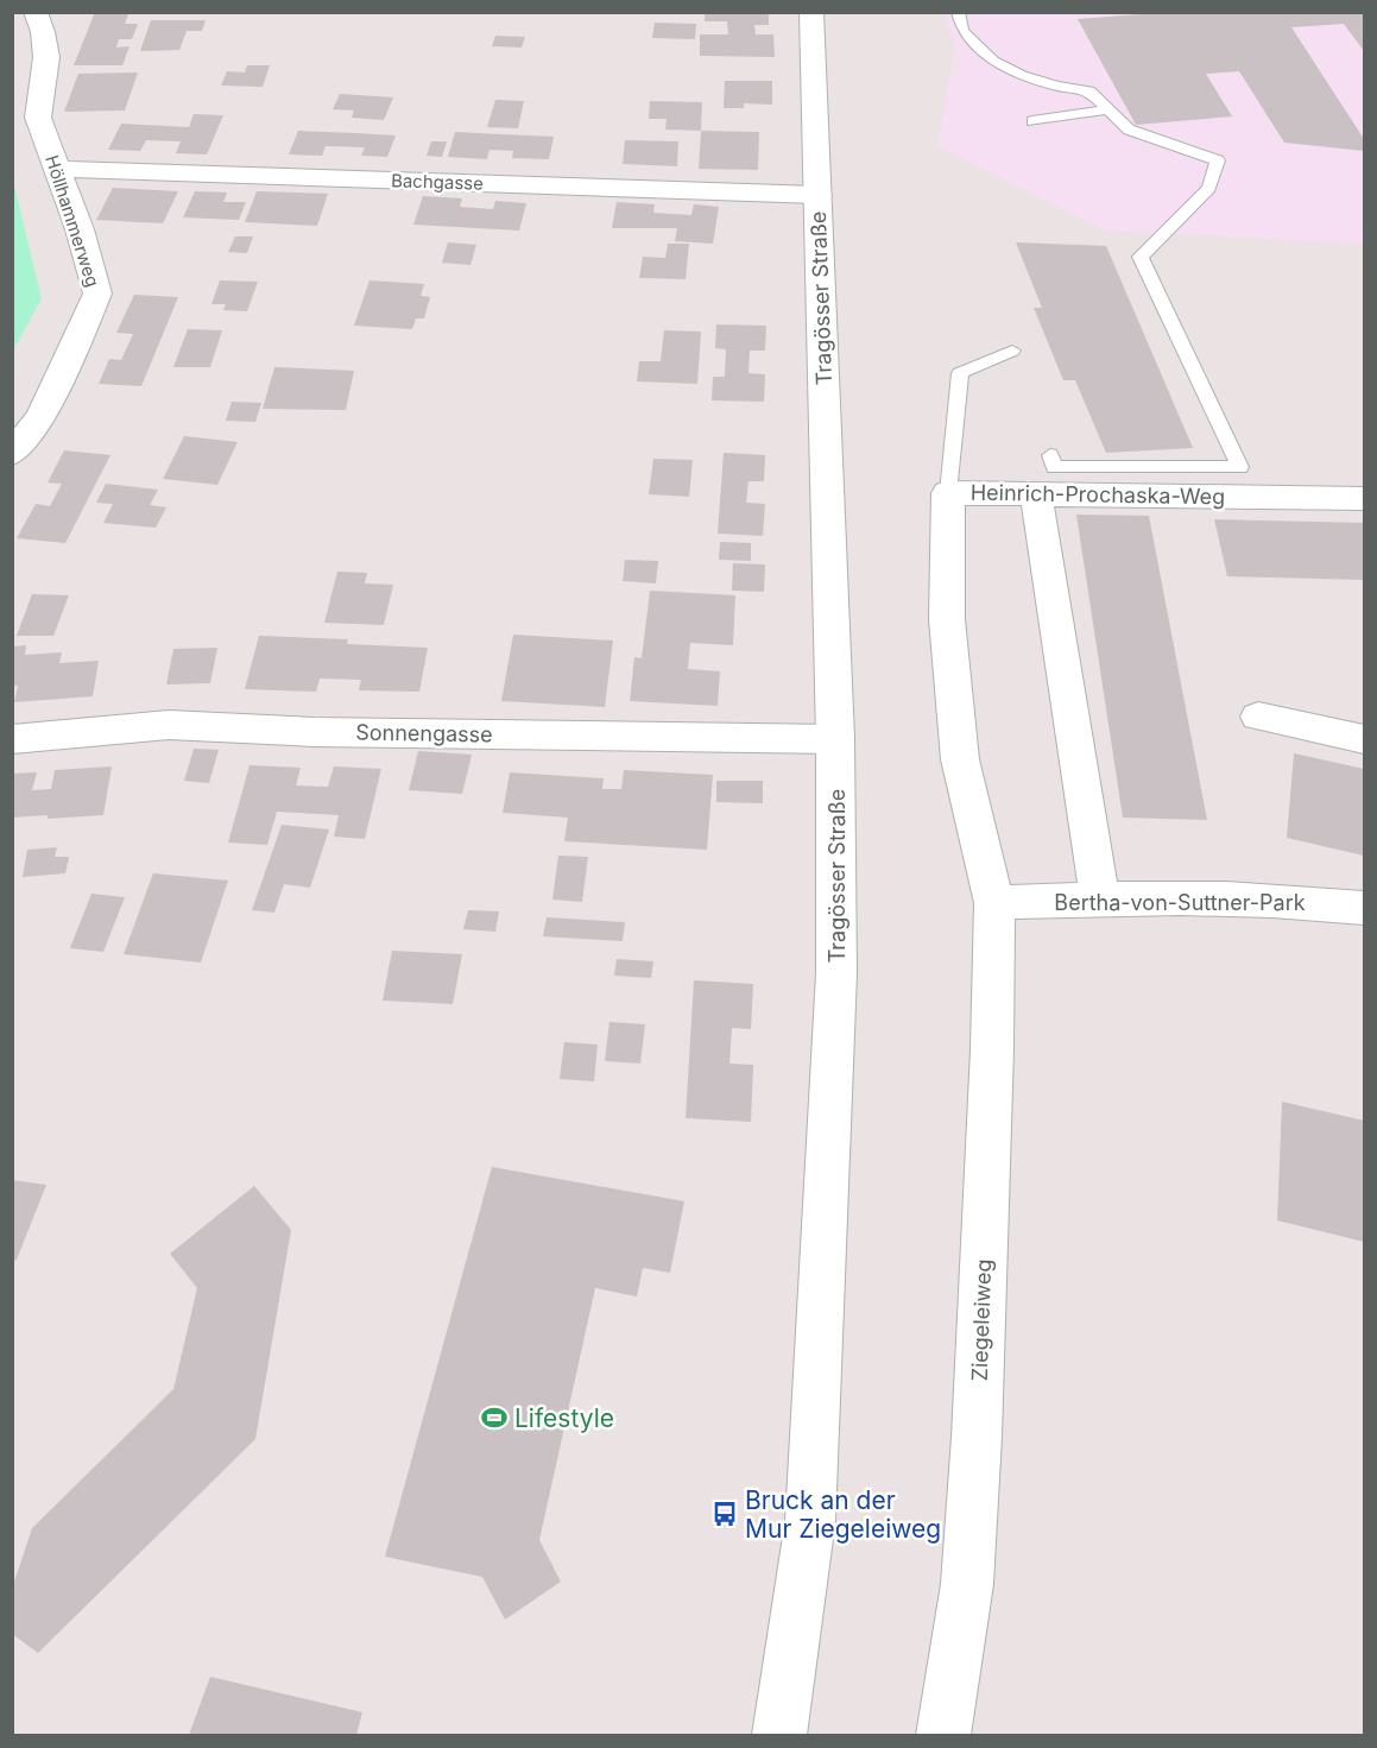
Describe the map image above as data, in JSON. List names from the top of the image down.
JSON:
{
  "streets": {
    "street": [
      "Bachgasse",
      "Höllhammerweg",
      "Tragösser Straße",
      "Heinrich-Prochaska-Weg",
      "Sonnengasse",
      "Bertha-von-Suttner-Park",
      "Ziegeleiweg"
    ]
  },
  "crossings": [
    ["Bachgasse", "Höllhammerweg"],
    ["Bachgasse", "Tragösser Straße"],
    ["Tragösser Straße", "Sonnengasse"],
    ["Heinrich-Prochaska-Weg", "Bertha-von-Suttner-Park"],
    ["Heinrich-Prochaska-Weg", "Ziegeleiweg"],
    ["Bertha-von-Suttner-Park", "Ziegeleiweg"]
  ],
  "places": {
    "sports": ["Lifestyle"],
    "bus stop": ["Bruck an der Mur Ziegeleiweg"]
  }
}
